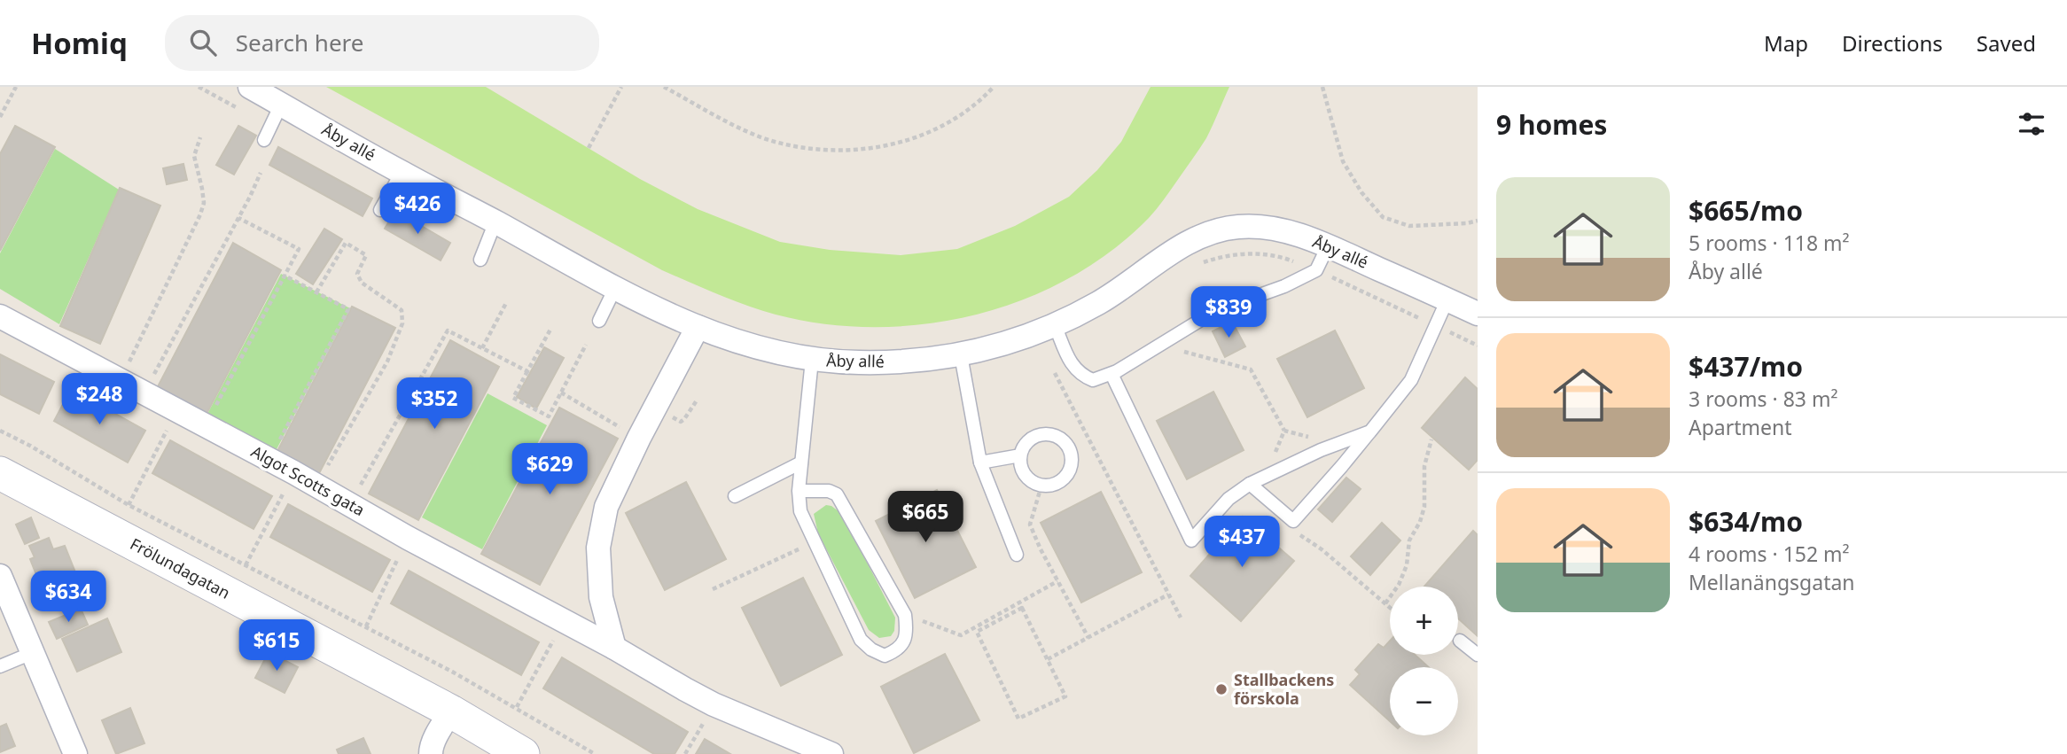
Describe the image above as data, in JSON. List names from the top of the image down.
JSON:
{
  "streets": {
    "street": ["Åby allé", "Algot Scotts gata", "Frölundagatan"]
  },
  "places": ["Stallbackens förskola"],
  "page": {
    "header": "Homiq",
    "search": "Search here",
    "nav": ["Map", "Directions", "Saved"],
    "heading": "9 homes",
    "list": [
      {
        "name": "$665/mo",
        "note": "5 rooms · 118 m² · Åby allé"
      },
      {
        "name": "$437/mo",
        "note": "3 rooms · 83 m² · Apartment"
      },
      {
        "name": "$634/mo",
        "note": "4 rooms · 152 m² · Mellanängsgatan"
      }
    ],
    "price": [
      "$426",
      "$839",
      "$248",
      "$352",
      "$629",
      "$665",
      "$437",
      "$634",
      "$615"
    ],
    "map_buttons": ["+", "−"]
  }
}
